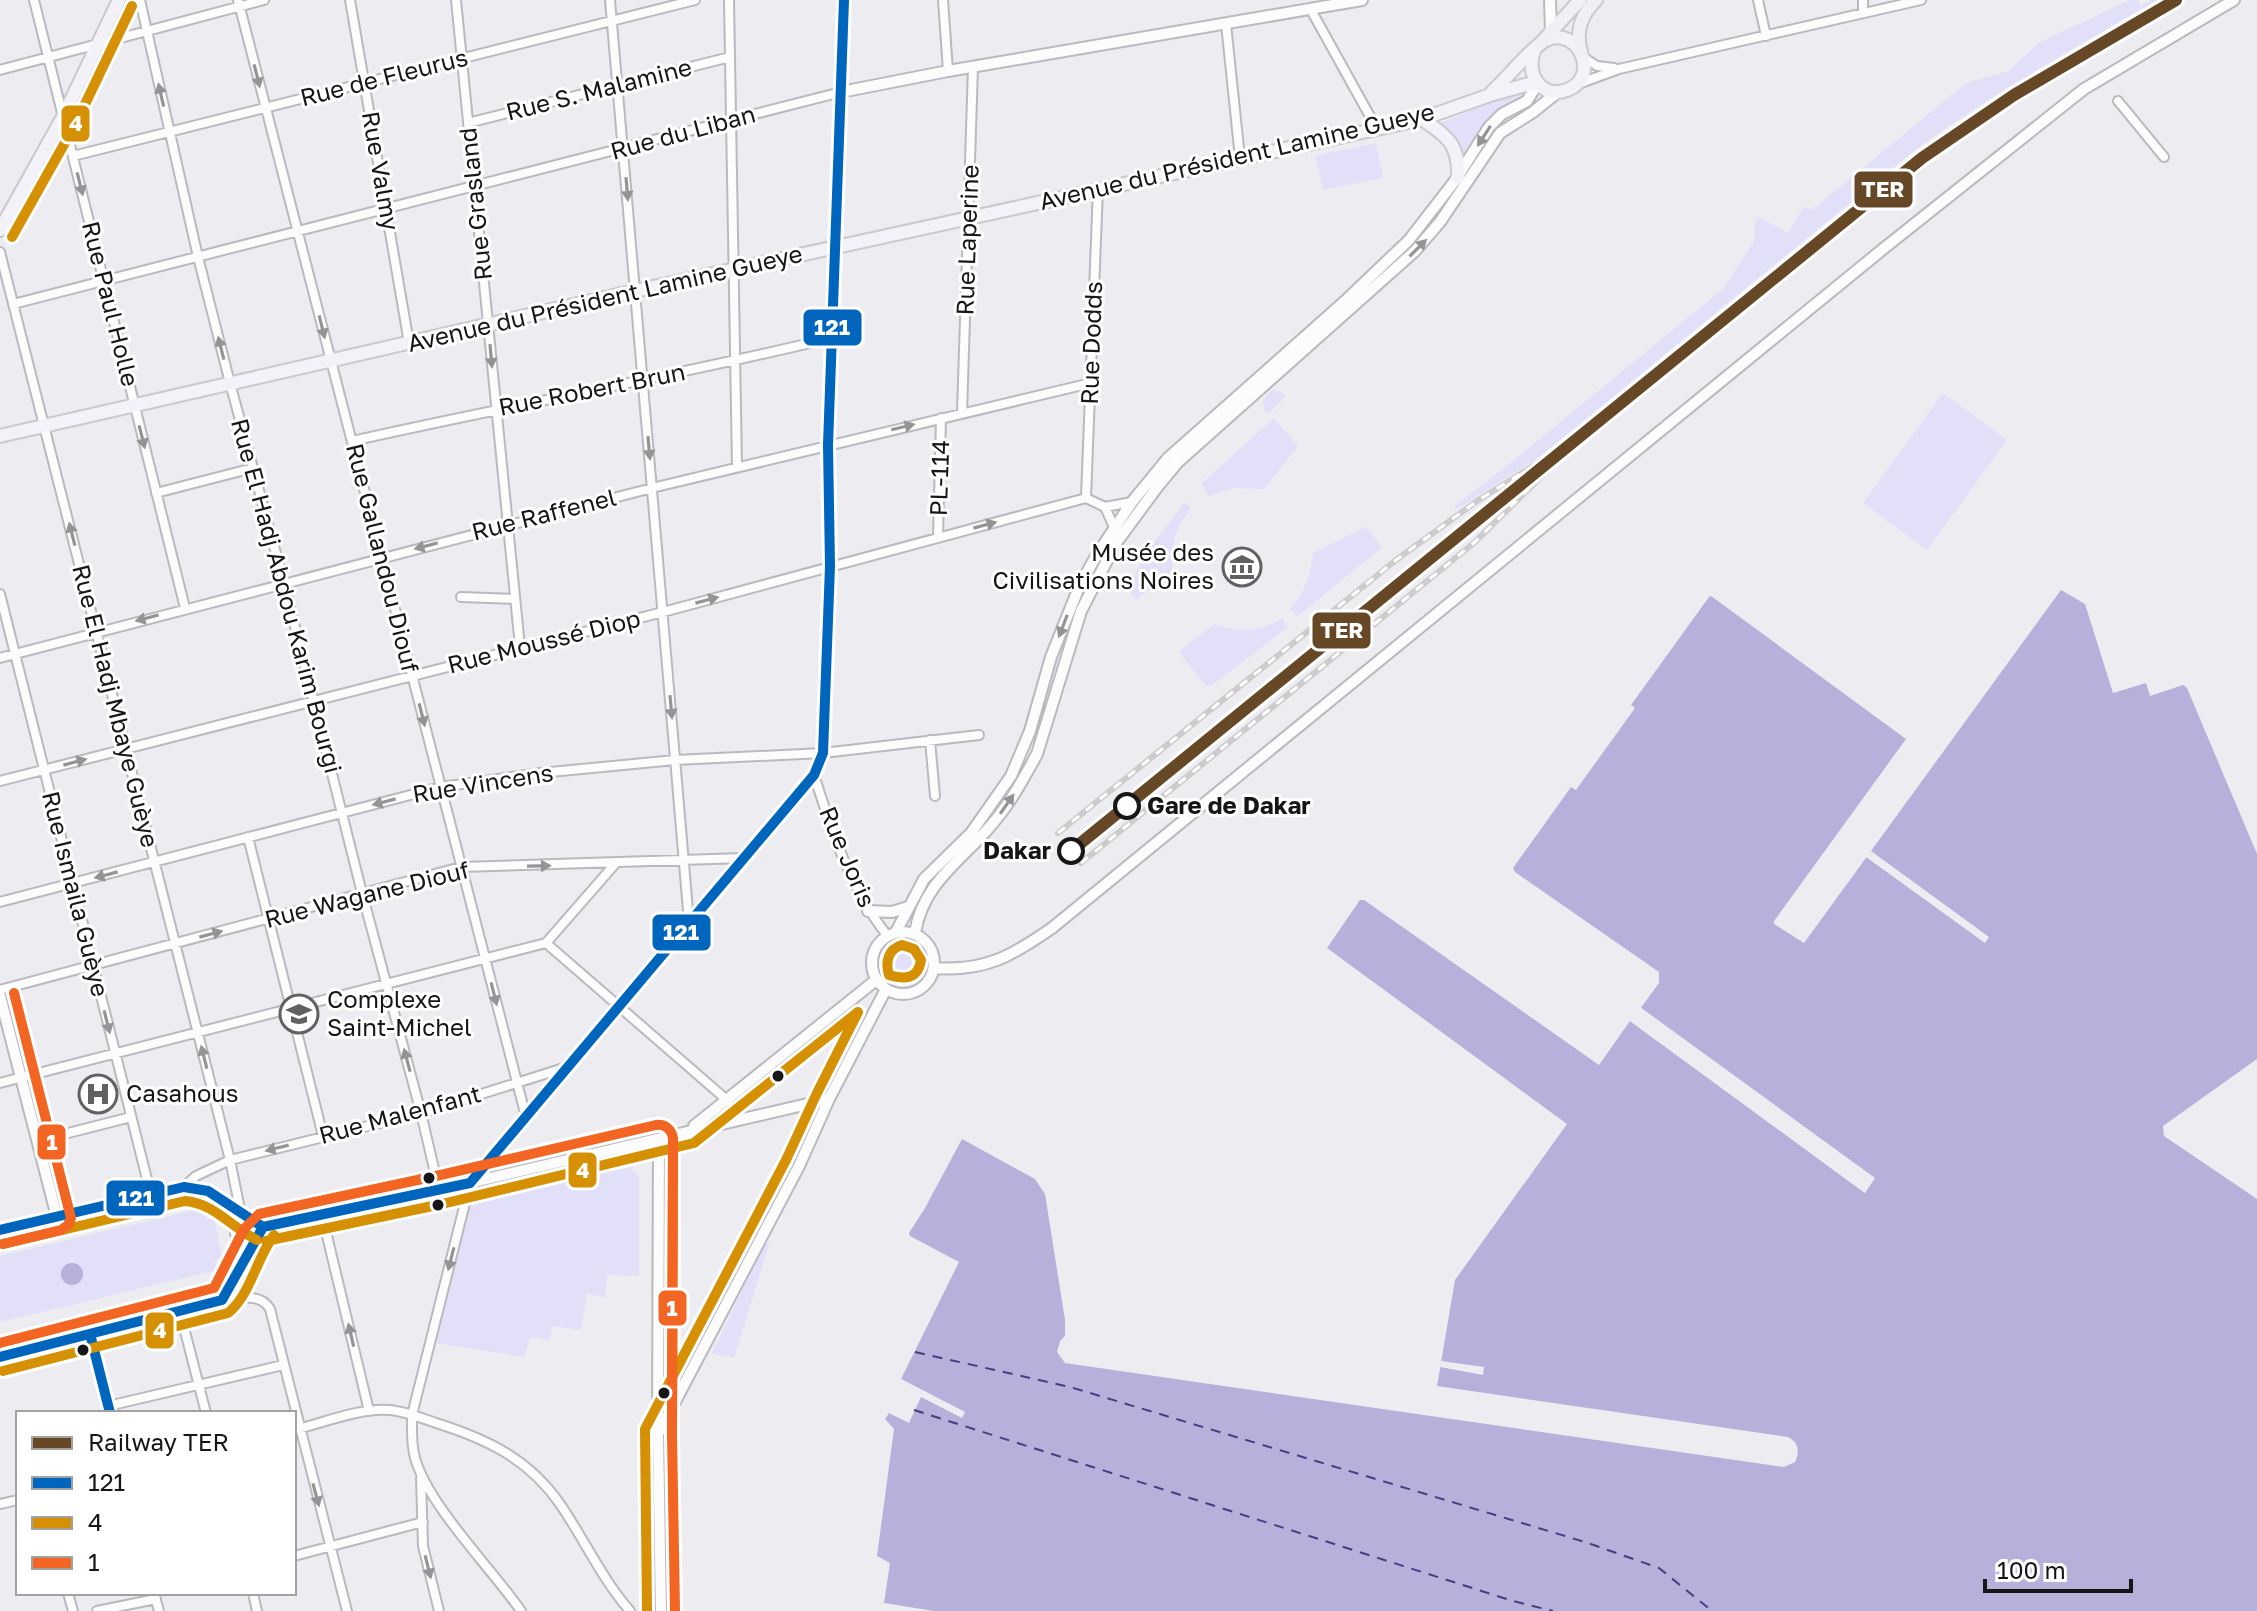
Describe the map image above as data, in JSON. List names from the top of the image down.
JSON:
{
  "streets": {
    "main road": ["Avenue du Président Lamine Gueye"],
    "street": [
      "Rue de Fleurus",
      "Rue S. Malamine",
      "Rue du Liban",
      "Rue Valmy",
      "Rue Grasland",
      "Rue Laperine",
      "Rue Paul Holle",
      "Rue Dodds",
      "Rue Robert Brun",
      "PL-114",
      "Rue Raffenel",
      "Rue Gallandou Diouf",
      "Rue El Hadj Abdou Karim Bourgi",
      "Rue Moussé Diop",
      "Rue El Hadj Mbaye Guèye",
      "Rue Vincens",
      "Rue Joris",
      "Rue Ismaila Guèye",
      "Rue Wagane Diouf",
      "Rue Malenfant"
    ]
  },
  "crossings": [
    ["Rue de Fleurus", "Rue Valmy"],
    ["Rue de Fleurus", "Rue Grasland"],
    ["Rue de Fleurus", "Rue Paul Holle"],
    ["Rue de Fleurus", "Rue Gallandou Diouf"],
    ["Rue de Fleurus", "Rue El Hadj Abdou Karim Bourgi"],
    ["Rue S. Malamine", "Rue Grasland"],
    ["Rue du Liban", "Rue Valmy"],
    ["Rue du Liban", "Rue Grasland"],
    ["Rue du Liban", "Rue Laperine"],
    ["Rue du Liban", "Rue Paul Holle"],
    ["Rue du Liban", "Rue Gallandou Diouf"],
    ["Rue du Liban", "Rue El Hadj Abdou Karim Bourgi"],
    ["Rue du Liban", "Rue El Hadj Mbaye Guèye"],
    ["Avenue du Président Lamine Gueye", "Rue Valmy"],
    ["Avenue du Président Lamine Gueye", "Rue Grasland"],
    ["Avenue du Président Lamine Gueye", "Rue Laperine"],
    ["Avenue du Président Lamine Gueye", "Rue Paul Holle"],
    ["Avenue du Président Lamine Gueye", "Rue Dodds"],
    ["Avenue du Président Lamine Gueye", "Rue Gallandou Diouf"],
    ["Avenue du Président Lamine Gueye", "Rue El Hadj Abdou Karim Bourgi"],
    ["Avenue du Président Lamine Gueye", "Rue El Hadj Mbaye Guèye"],
    ["Rue Grasland", "Rue Robert Brun"],
    ["Rue Grasland", "Rue Raffenel"],
    ["Rue Grasland", "Rue Moussé Diop"],
    ["Rue Laperine", "Rue Raffenel"],
    ["Rue Paul Holle", "Rue Raffenel"],
    ["Rue Dodds", "Rue Raffenel"],
    ["Rue Dodds", "Rue Moussé Diop"],
    ["Rue Robert Brun", "Rue Gallandou Diouf"],
    ["PL-114", "Rue Raffenel"],
    ["PL-114", "Rue Moussé Diop"],
    ["Rue Raffenel", "Rue Gallandou Diouf"],
    ["Rue Raffenel", "Rue El Hadj Abdou Karim Bourgi"],
    ["Rue Raffenel", "Rue El Hadj Mbaye Guèye"],
    ["Rue Raffenel", "Rue Ismaila Guèye"],
    ["Rue Gallandou Diouf", "Rue Moussé Diop"],
    ["Rue Gallandou Diouf", "Rue Vincens"],
    ["Rue Gallandou Diouf", "Rue Wagane Diouf"],
    ["Rue Gallandou Diouf", "Rue Malenfant"],
    ["Rue El Hadj Abdou Karim Bourgi", "Rue Moussé Diop"],
    ["Rue El Hadj Abdou Karim Bourgi", "Rue Vincens"],
    ["Rue El Hadj Abdou Karim Bourgi", "Rue Wagane Diouf"],
    ["Rue El Hadj Abdou Karim Bourgi", "Rue Malenfant"],
    ["Rue Moussé Diop", "Rue El Hadj Mbaye Guèye"],
    ["Rue Moussé Diop", "Rue Ismaila Guèye"],
    ["Rue El Hadj Mbaye Guèye", "Rue Vincens"],
    ["Rue El Hadj Mbaye Guèye", "Rue Wagane Diouf"],
    ["Rue El Hadj Mbaye Guèye", "Rue Malenfant"],
    ["Rue Vincens", "Rue Ismaila Guèye"],
    ["Rue Ismaila Guèye", "Rue Wagane Diouf"]
  ],
  "one_way": ["Rue Gallandou Diouf", "Rue Moussé Diop"],
  "places": {
    "museum": ["Musée des Civilisations Noires"],
    "other": ["Gare de Dakar", "Dakar"],
    "school or university": ["Complexe Saint-Michel"],
    "hospital": ["Casahous"]
  },
  "lines": [
    "rail line TER",
    "transit line 121",
    "transit line 4",
    "transit line 1"
  ],
  "legend": [
    "Railway TER",
    "121",
    "4",
    "1"
  ],
  "scale_bar": "100 m"
}
